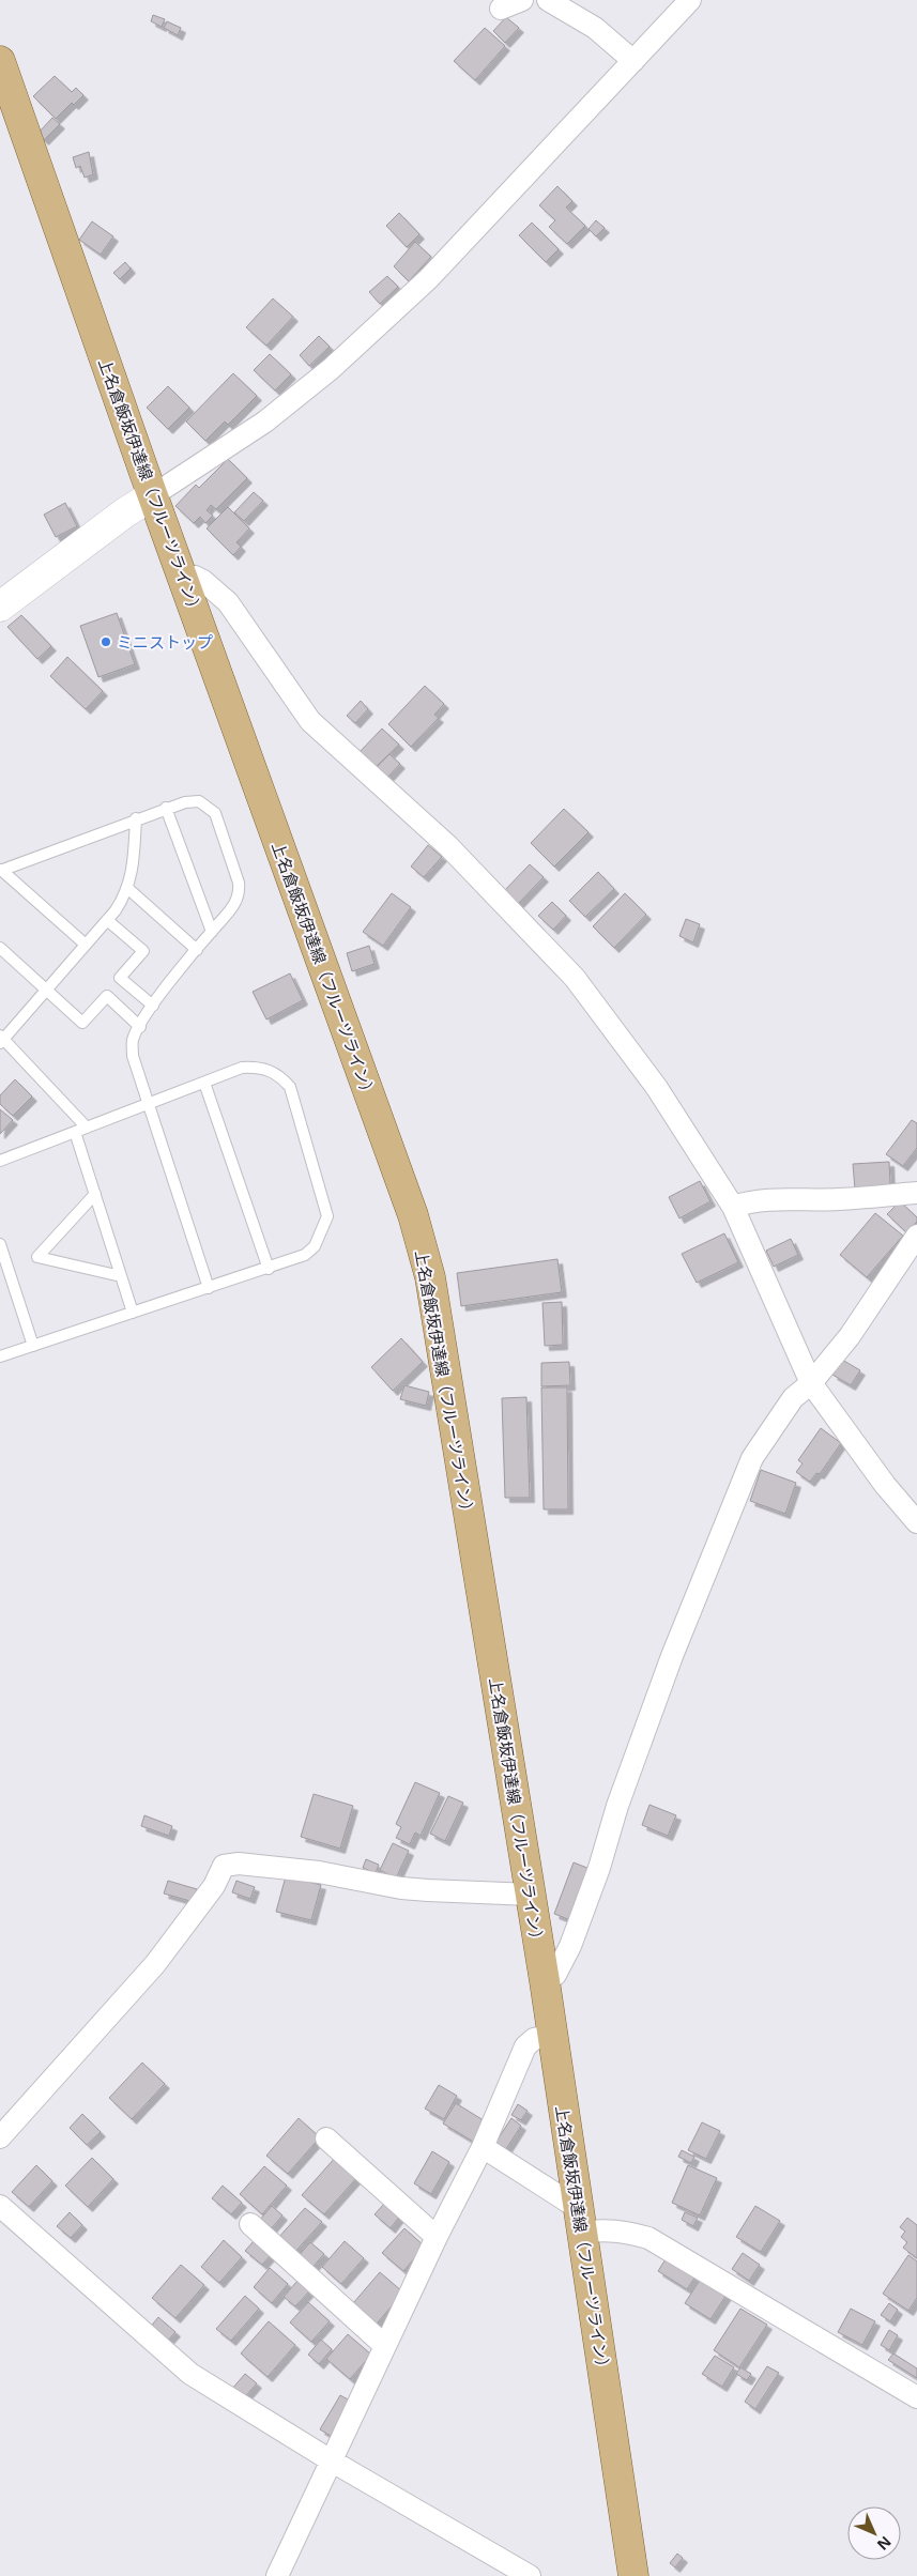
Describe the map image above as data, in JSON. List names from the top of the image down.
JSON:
{
  "streets": {
    "main road": ["上名倉飯坂伊達線（フルーツライン）"]
  },
  "places": ["ミニストップ"],
  "north": "bottom right"
}
